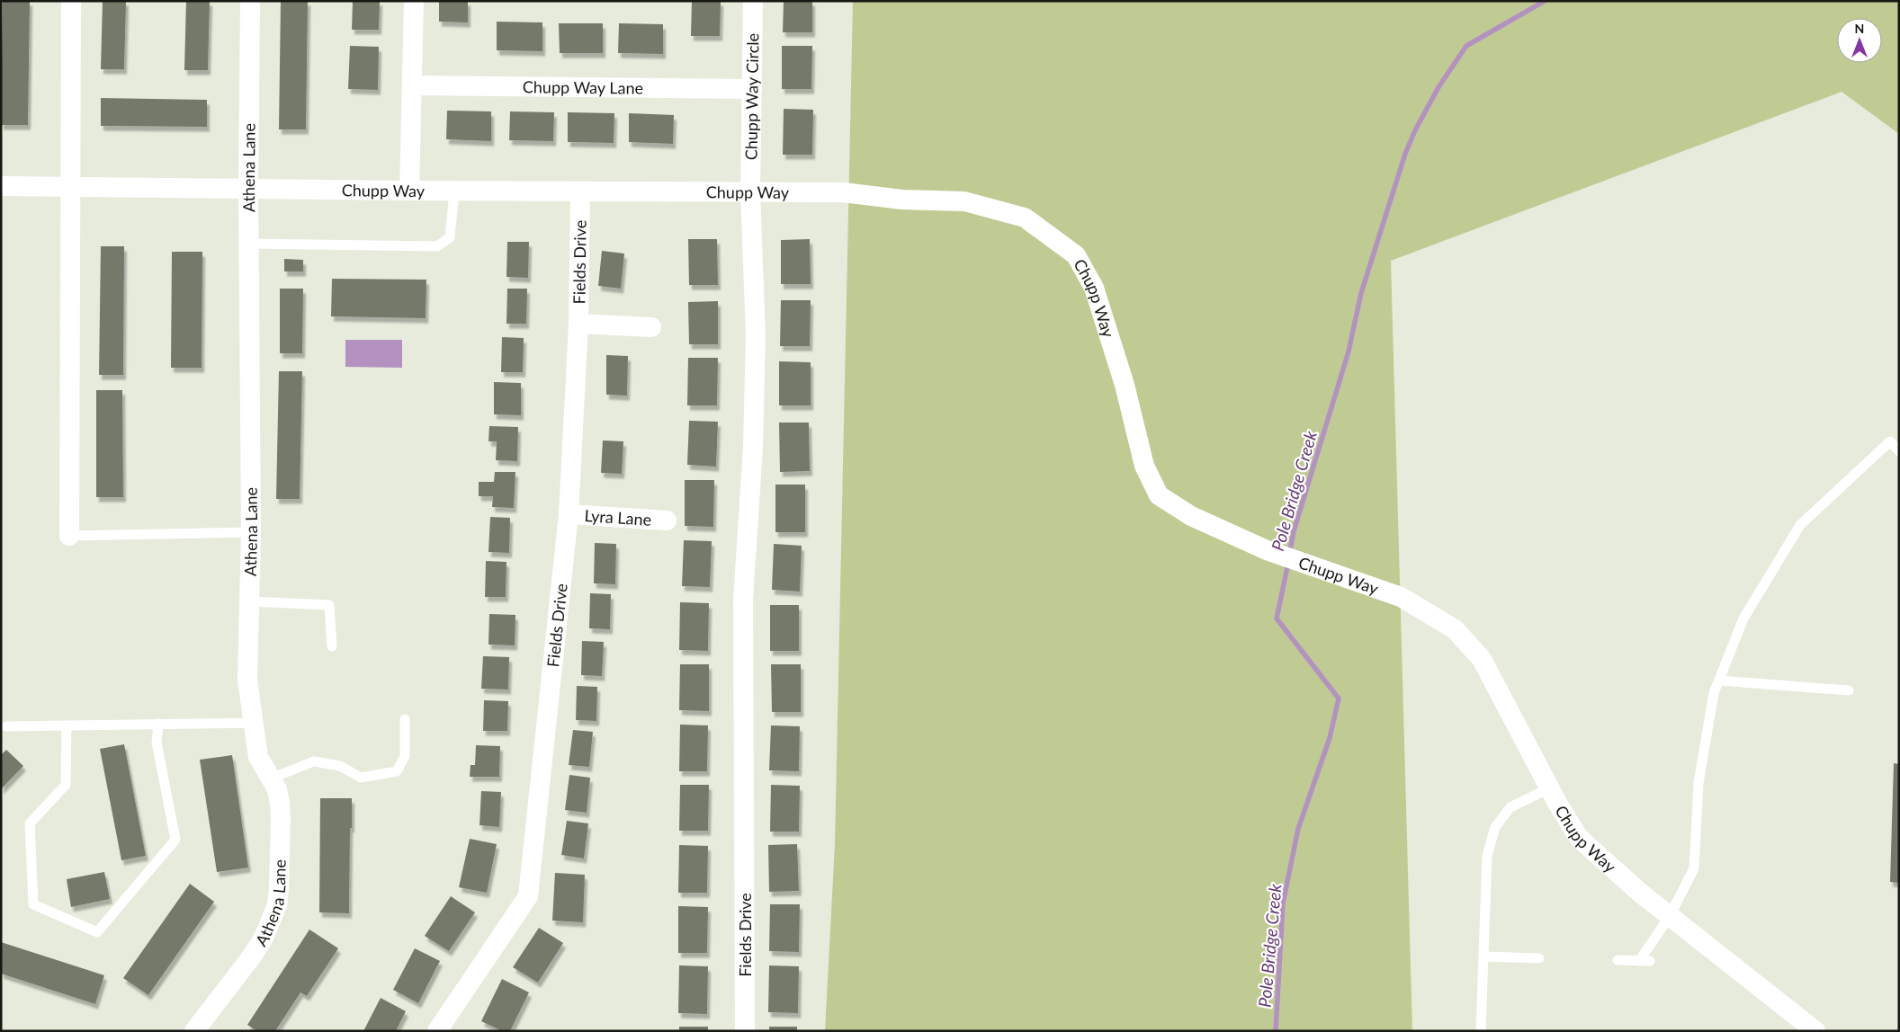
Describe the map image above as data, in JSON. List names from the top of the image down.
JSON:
{
  "streets": {
    "street": [
      "Chupp Way Lane",
      "Chupp Way Circle",
      "Athena Lane",
      "Chupp Way",
      "Fields Drive",
      "Lyra Lane"
    ]
  },
  "crossings": [
    ["Chupp Way Lane", "Chupp Way Circle"],
    ["Chupp Way Circle", "Chupp Way"],
    ["Chupp Way Circle", "Fields Drive"],
    ["Athena Lane", "Chupp Way"],
    ["Chupp Way", "Fields Drive"],
    ["Fields Drive", "Lyra Lane"]
  ],
  "water": ["Pole Bridge Creek"],
  "north": "top"
}
